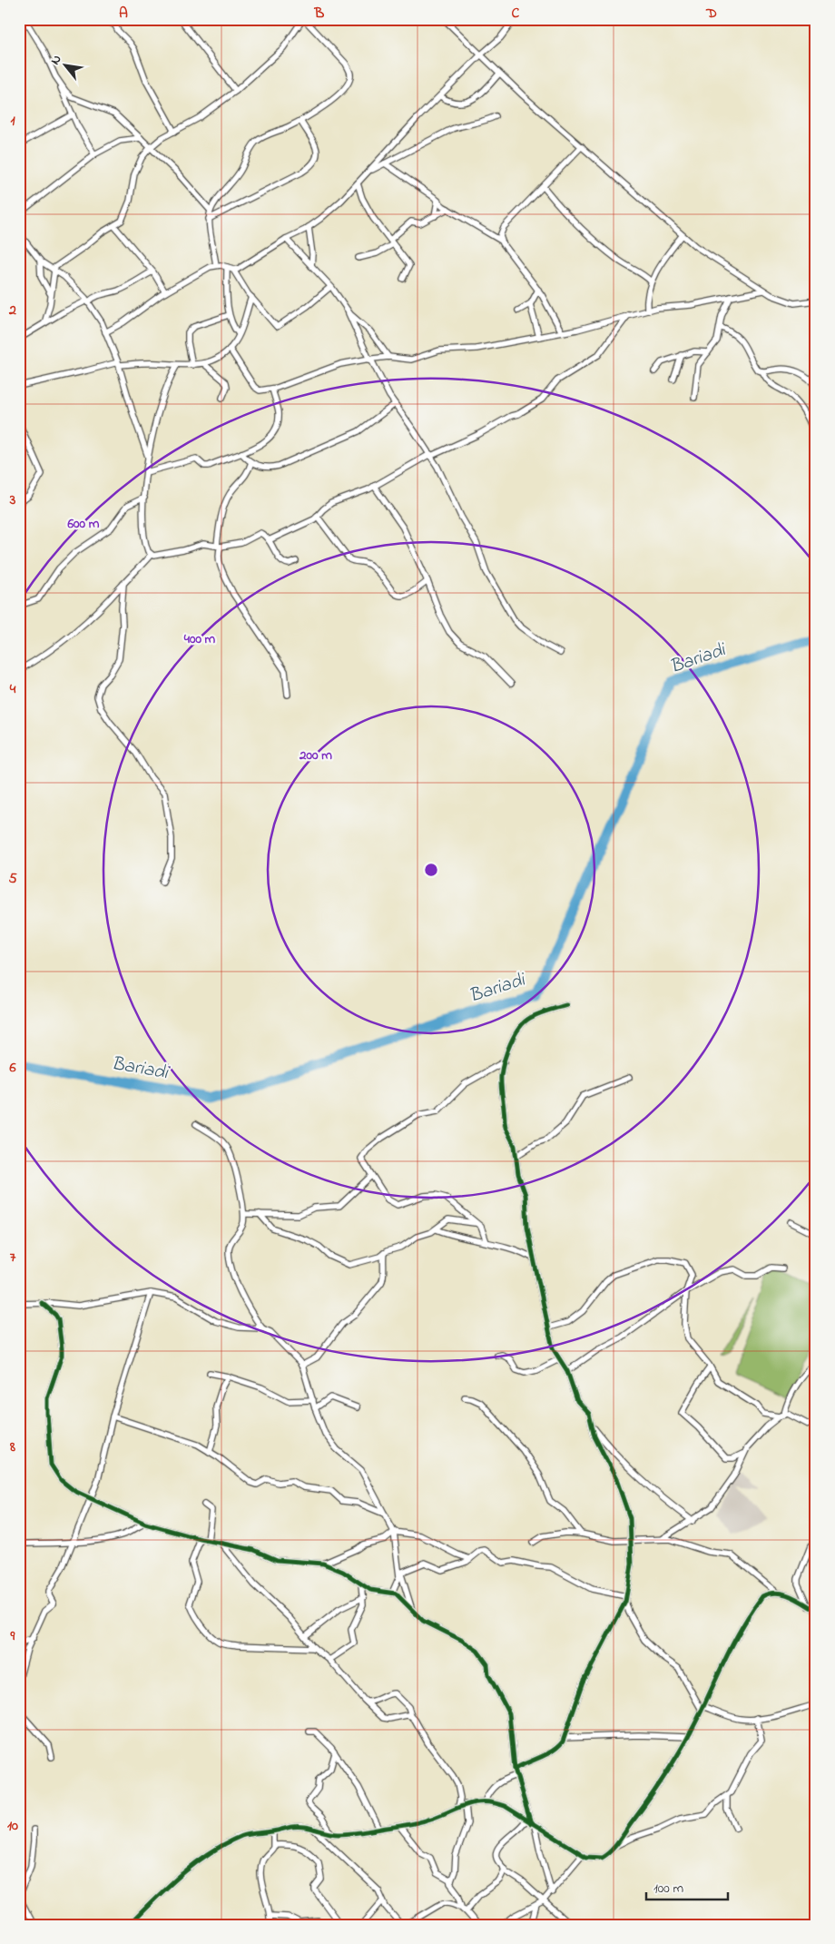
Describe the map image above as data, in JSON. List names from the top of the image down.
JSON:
{
  "water": ["Bariadi"],
  "scale_bar": "100 m",
  "north": "top left",
  "grid": {
    "columns": [
      "A",
      "B",
      "C",
      "D"
    ],
    "rows": [
      "1",
      "2",
      "3",
      "4",
      "5",
      "6",
      "7",
      "8",
      "9",
      "10"
    ]
  },
  "rings": ["600 m", "400 m", "200 m"]
}
